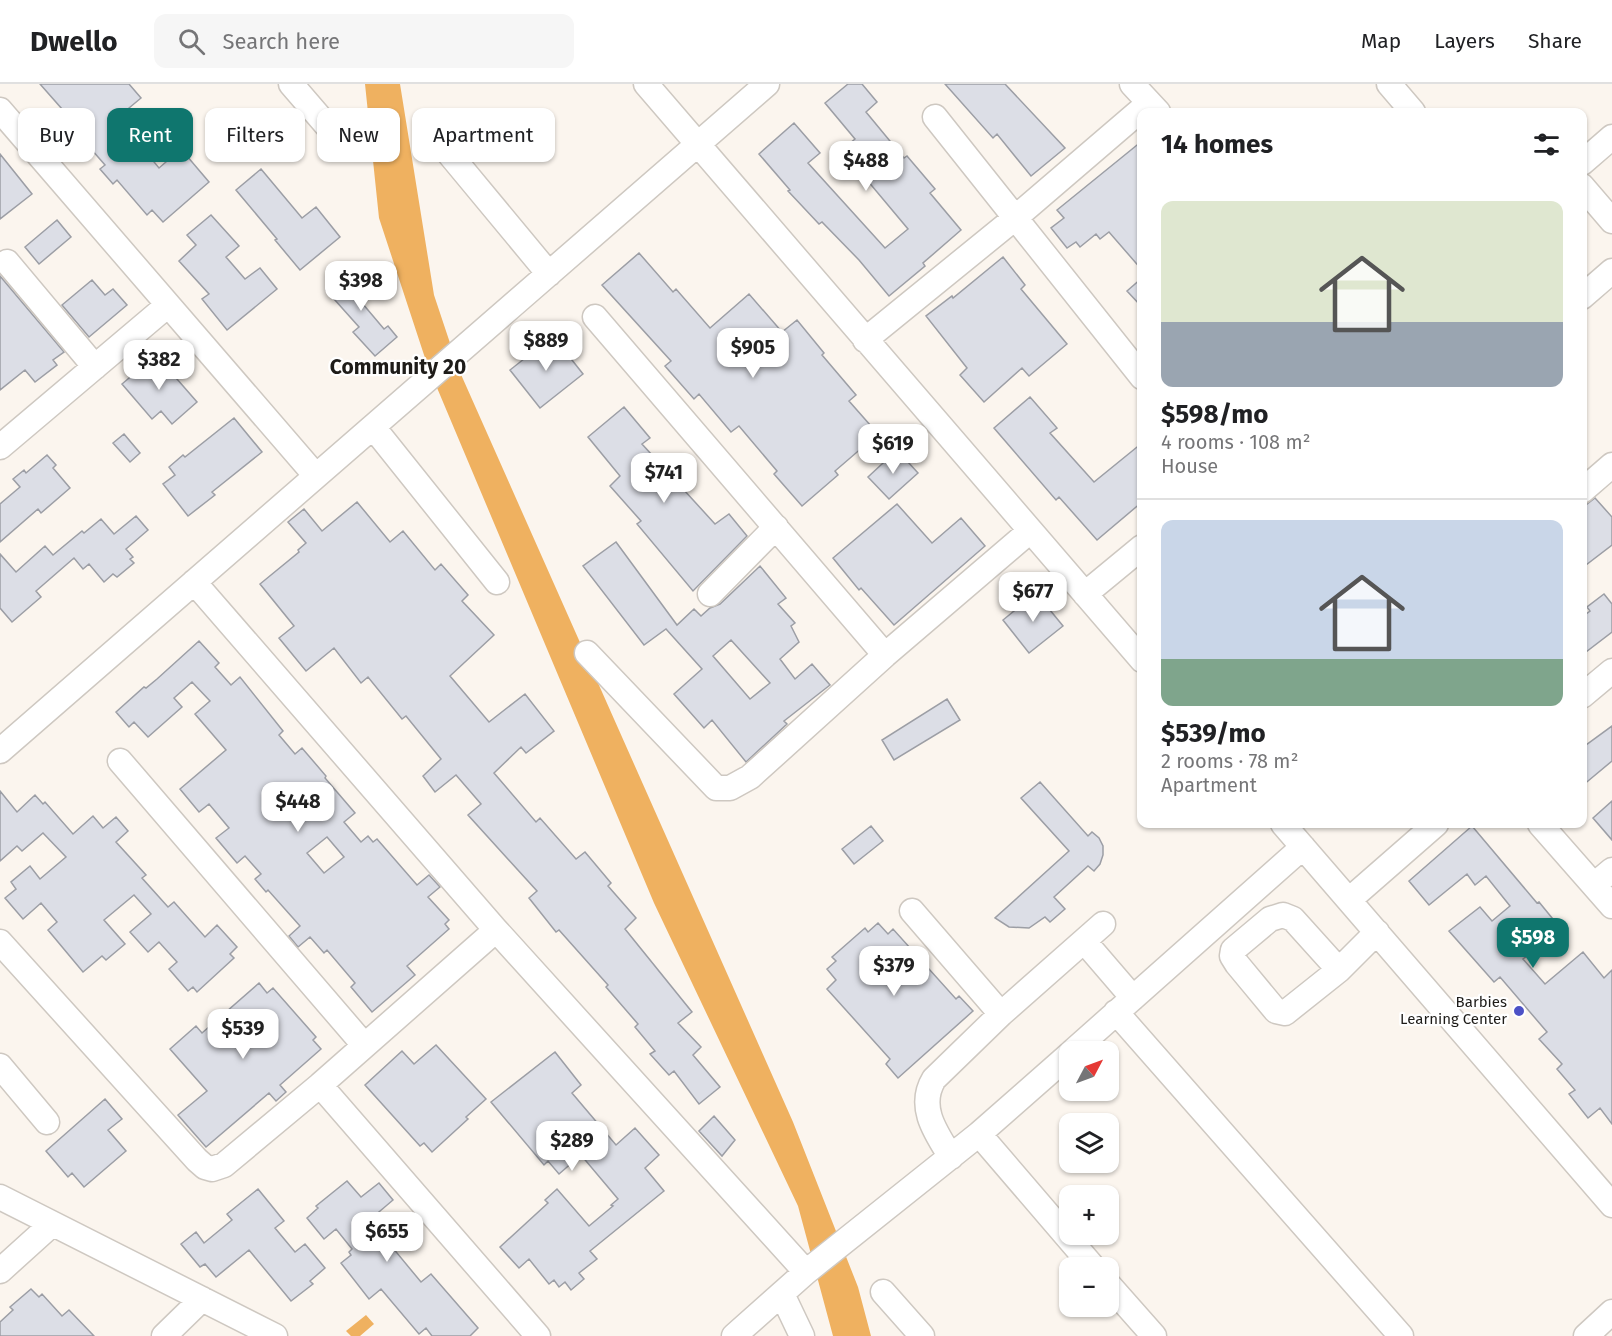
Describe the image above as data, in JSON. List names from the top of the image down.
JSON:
{
  "districts": ["Community 20"],
  "places": ["Barbies Learning Center"],
  "north": "top right",
  "page": {
    "header": "Dwello",
    "search": "Search here",
    "nav": ["Map", "Layers", "Share"],
    "chip": [
      "Buy",
      "Rent",
      "Filters",
      "New",
      "Apartment"
    ],
    "heading": "14 homes",
    "price": [
      "$488",
      "$398",
      "$889",
      "$905",
      "$382",
      "$619",
      "$741",
      "$677",
      "$448",
      "$598",
      "$379",
      "$539",
      "$289",
      "$655"
    ],
    "list": [
      {
        "name": "$598/mo",
        "note": "4 rooms · 108 m² · House"
      },
      {
        "name": "$539/mo",
        "note": "2 rooms · 78 m² · Apartment"
      }
    ],
    "map_buttons": ["+", "−"]
  }
}
